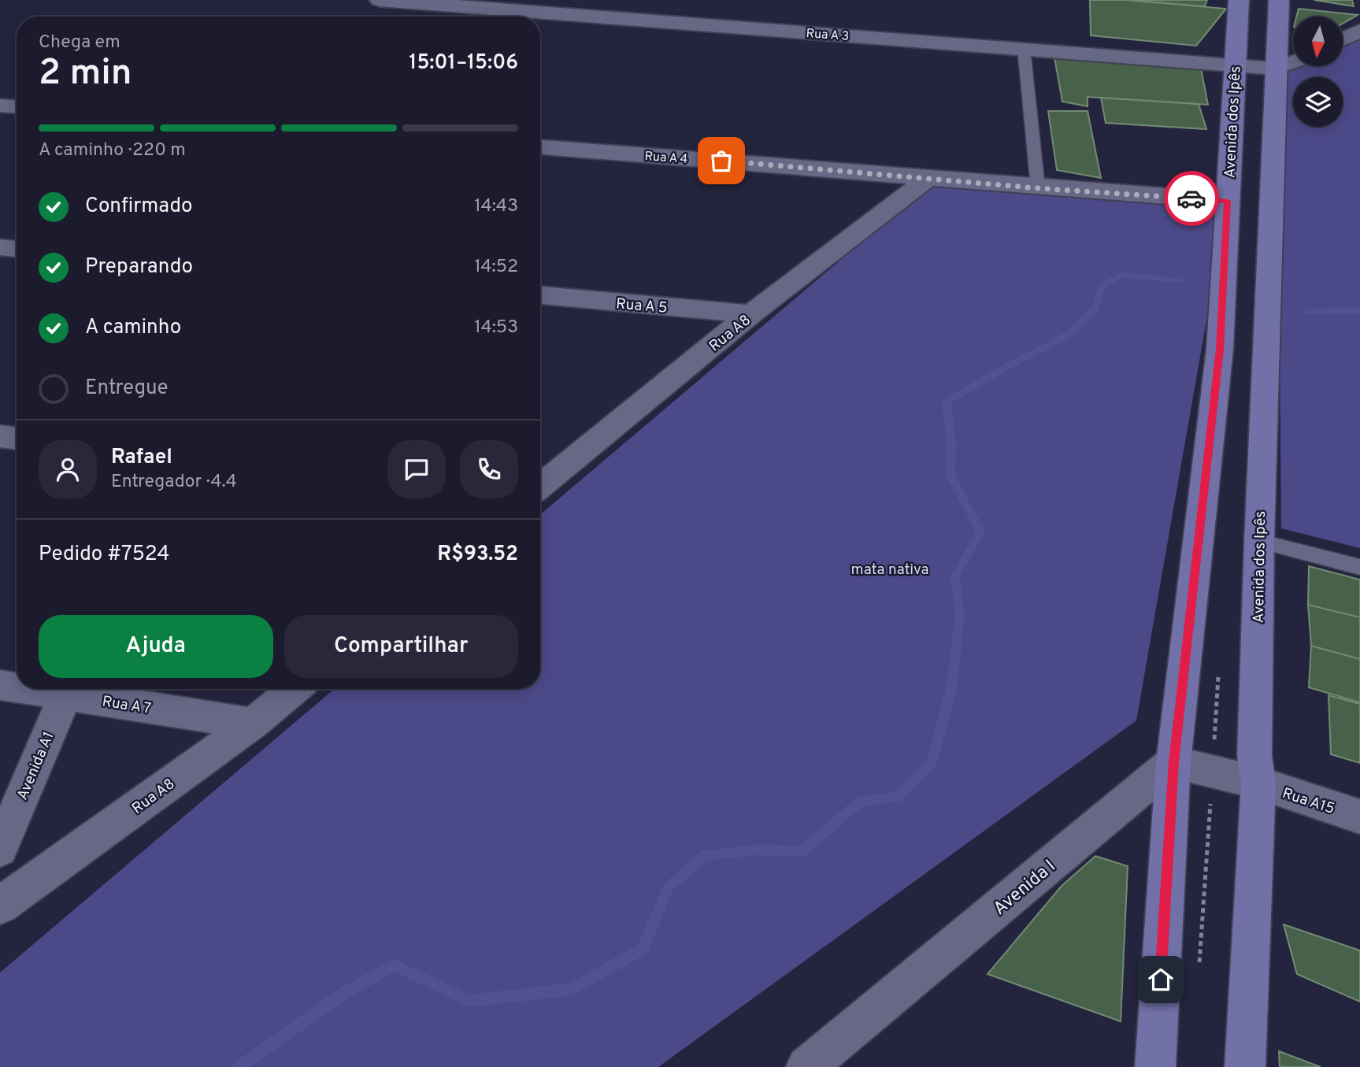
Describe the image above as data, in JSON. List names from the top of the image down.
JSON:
{
  "streets": {
    "main road": ["Avenida dos Ipês"],
    "street": [
      "Rua A 3",
      "Rua A 4",
      "Rua A 5",
      "Rua A8",
      "Rua A 7",
      "Avenida A1",
      "Rua A15",
      "Avenida I"
    ]
  },
  "crossings": [
    ["Rua A 3", "Avenida dos Ipês"],
    ["Avenida dos Ipês", "Rua A 4"],
    ["Avenida dos Ipês", "Rua A15"],
    ["Avenida dos Ipês", "Avenida I"],
    ["Rua A 4", "Rua A8"],
    ["Rua A 5", "Rua A8"],
    ["Rua A8", "Rua A 7"]
  ],
  "parks": ["mata nativa"],
  "north": "bottom",
  "page": {
    "heading": ["2 min", "Chega em", "15:01–15:06"],
    "panel": [
      "Rafael",
      "Entregador · 4.4",
      "Pedido #7524",
      "R$93.52"
    ],
    "bar": "A caminho · 220 m",
    "list": [
      ["Confirmado", "14:43"],
      ["Preparando", "14:52"],
      ["A caminho", "14:53"],
      "Entregue"
    ],
    "buttons": ["Ajuda", "Compartilhar"]
  }
}
